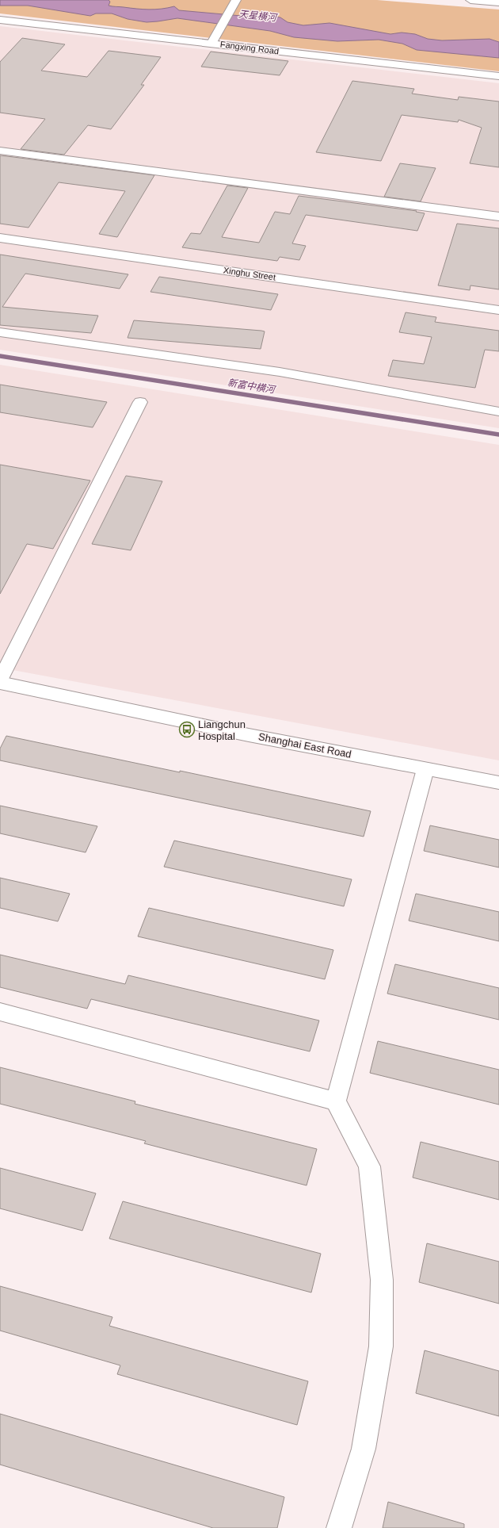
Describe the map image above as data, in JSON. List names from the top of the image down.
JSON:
{
  "streets": {
    "street": ["Fangxing Road", "Xinghu Street", "Shanghai East Road"]
  },
  "water": ["天星横河", "新富中横河"],
  "places": {
    "bus stop": ["Liangchun Hospital"]
  }
}
